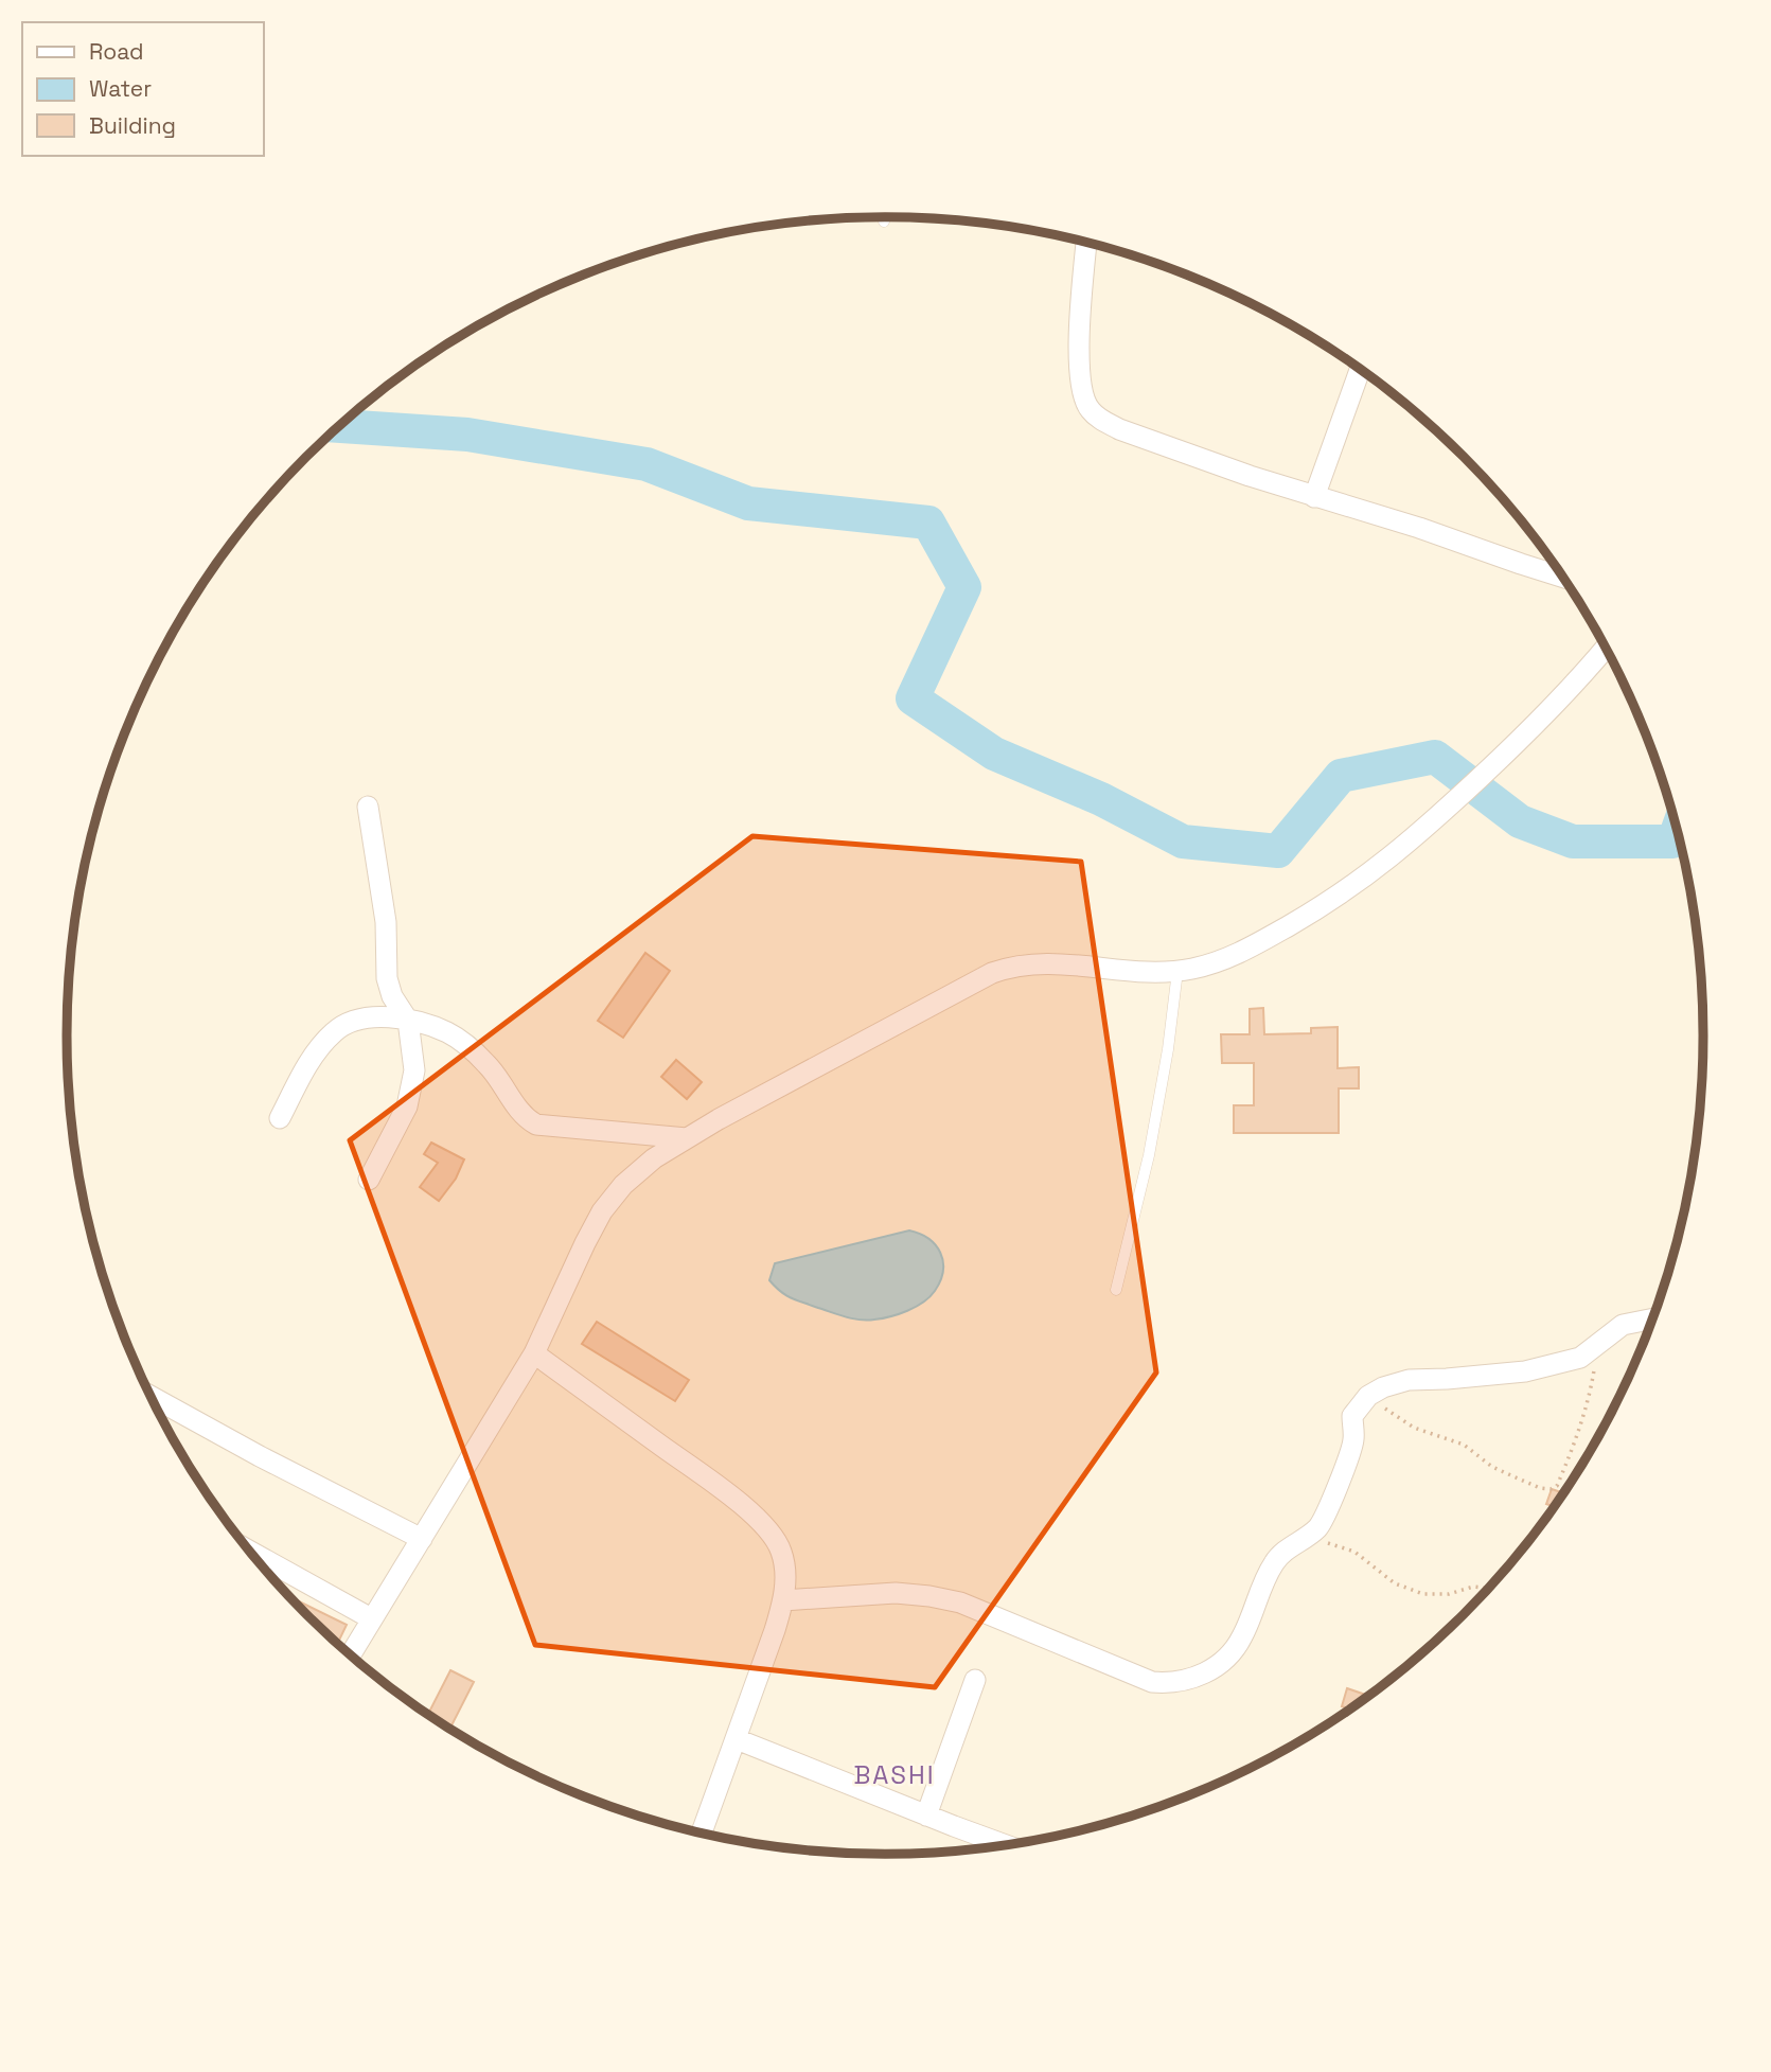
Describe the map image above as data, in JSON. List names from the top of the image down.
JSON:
{
  "districts": ["BASHI"],
  "legend": ["Road", "Water", "Building"]
}
